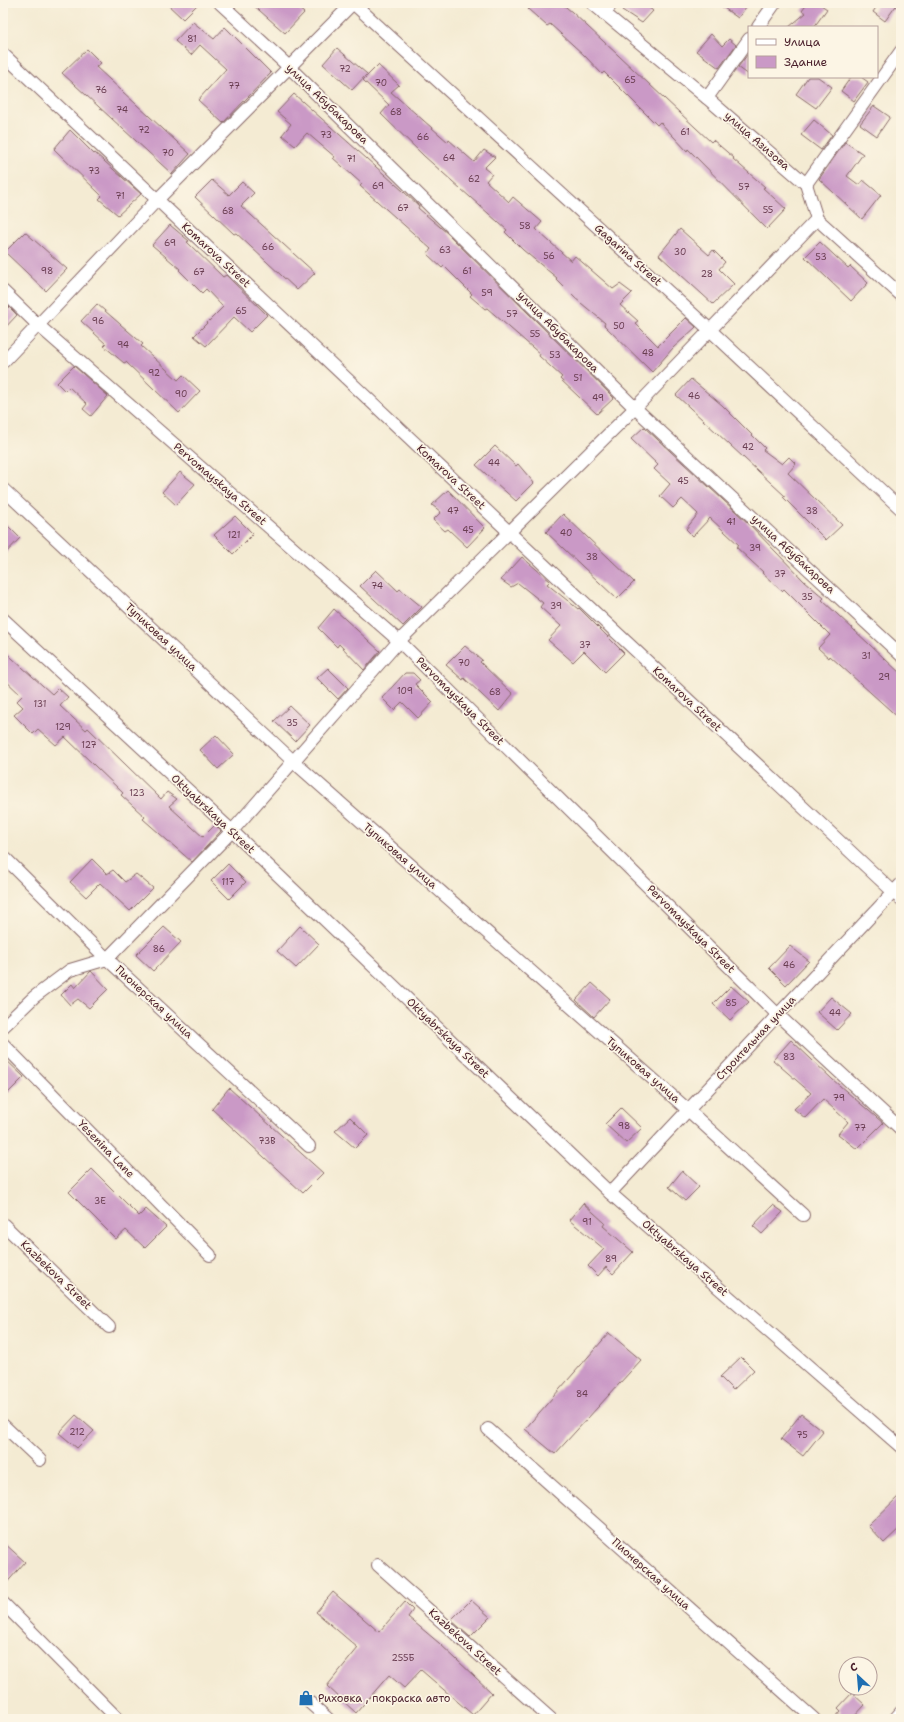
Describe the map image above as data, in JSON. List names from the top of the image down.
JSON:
{
  "streets": {
    "street": [
      "улица Абубакарова",
      "улица Азизова",
      "Komarova Street",
      "Gagarina Street",
      "Pervomayskaya Street",
      "Тупиковая улица",
      "Oktyabrskaya Street",
      "Пионерская улица",
      "Строительная улица",
      "Yesenina Lane",
      "Kazbekova Street"
    ]
  },
  "crossings": [
    ["Komarova Street", "Строительная улица"],
    ["Pervomayskaya Street", "Строительная улица"],
    ["Тупиковая улица", "Строительная улица"],
    ["Oktyabrskaya Street", "Строительная улица"]
  ],
  "places": {
    "shop": ["Риховка , покраска авто"]
  },
  "house_numbers": [
    "81",
    "72",
    "65",
    "70",
    "77",
    "76",
    "74",
    "68",
    "72",
    "61",
    "73",
    "66",
    "70",
    "64",
    "71",
    "73",
    "62",
    "69",
    "57",
    "71",
    "67",
    "55",
    "68",
    "58",
    "69",
    "66",
    "63",
    "30",
    "56",
    "53",
    "98",
    "61",
    "67",
    "28",
    "59",
    "65",
    "57",
    "96",
    "50",
    "55",
    "94",
    "48",
    "53",
    "92",
    "51",
    "90",
    "46",
    "49",
    "42",
    "44",
    "45",
    "47",
    "38",
    "41",
    "45",
    "40",
    "121",
    "39",
    "38",
    "37",
    "74",
    "35",
    "39",
    "37",
    "31",
    "70",
    "29",
    "109",
    "68",
    "131",
    "35",
    "129",
    "127",
    "123",
    "117",
    "86",
    "46",
    "85",
    "44",
    "83",
    "79",
    "98",
    "77",
    "73В",
    "3Е",
    "91",
    "89",
    "84",
    "212",
    "75",
    "255Б"
  ],
  "legend": ["Улица", "Здание"],
  "north": "top left"
}
